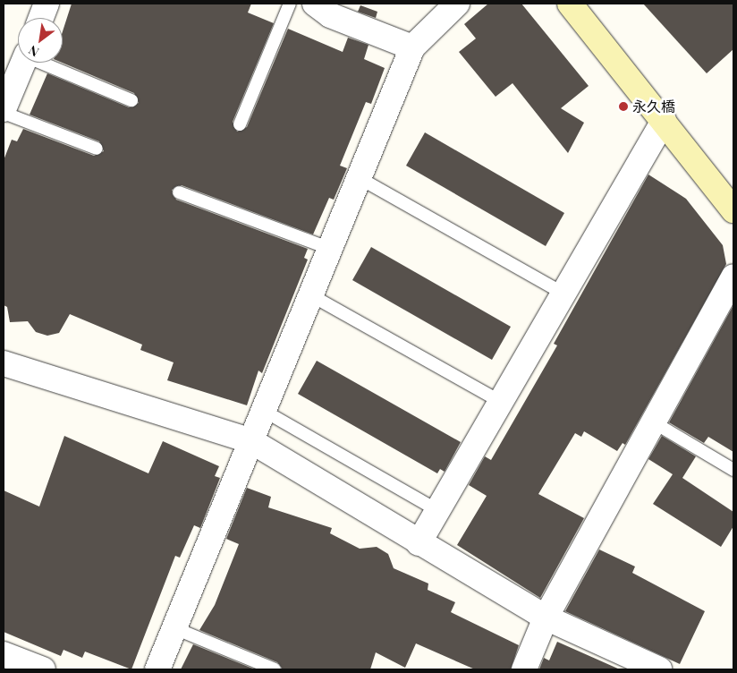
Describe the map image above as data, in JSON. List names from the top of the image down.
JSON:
{
  "places": ["永久橋"],
  "north": "bottom left"
}
